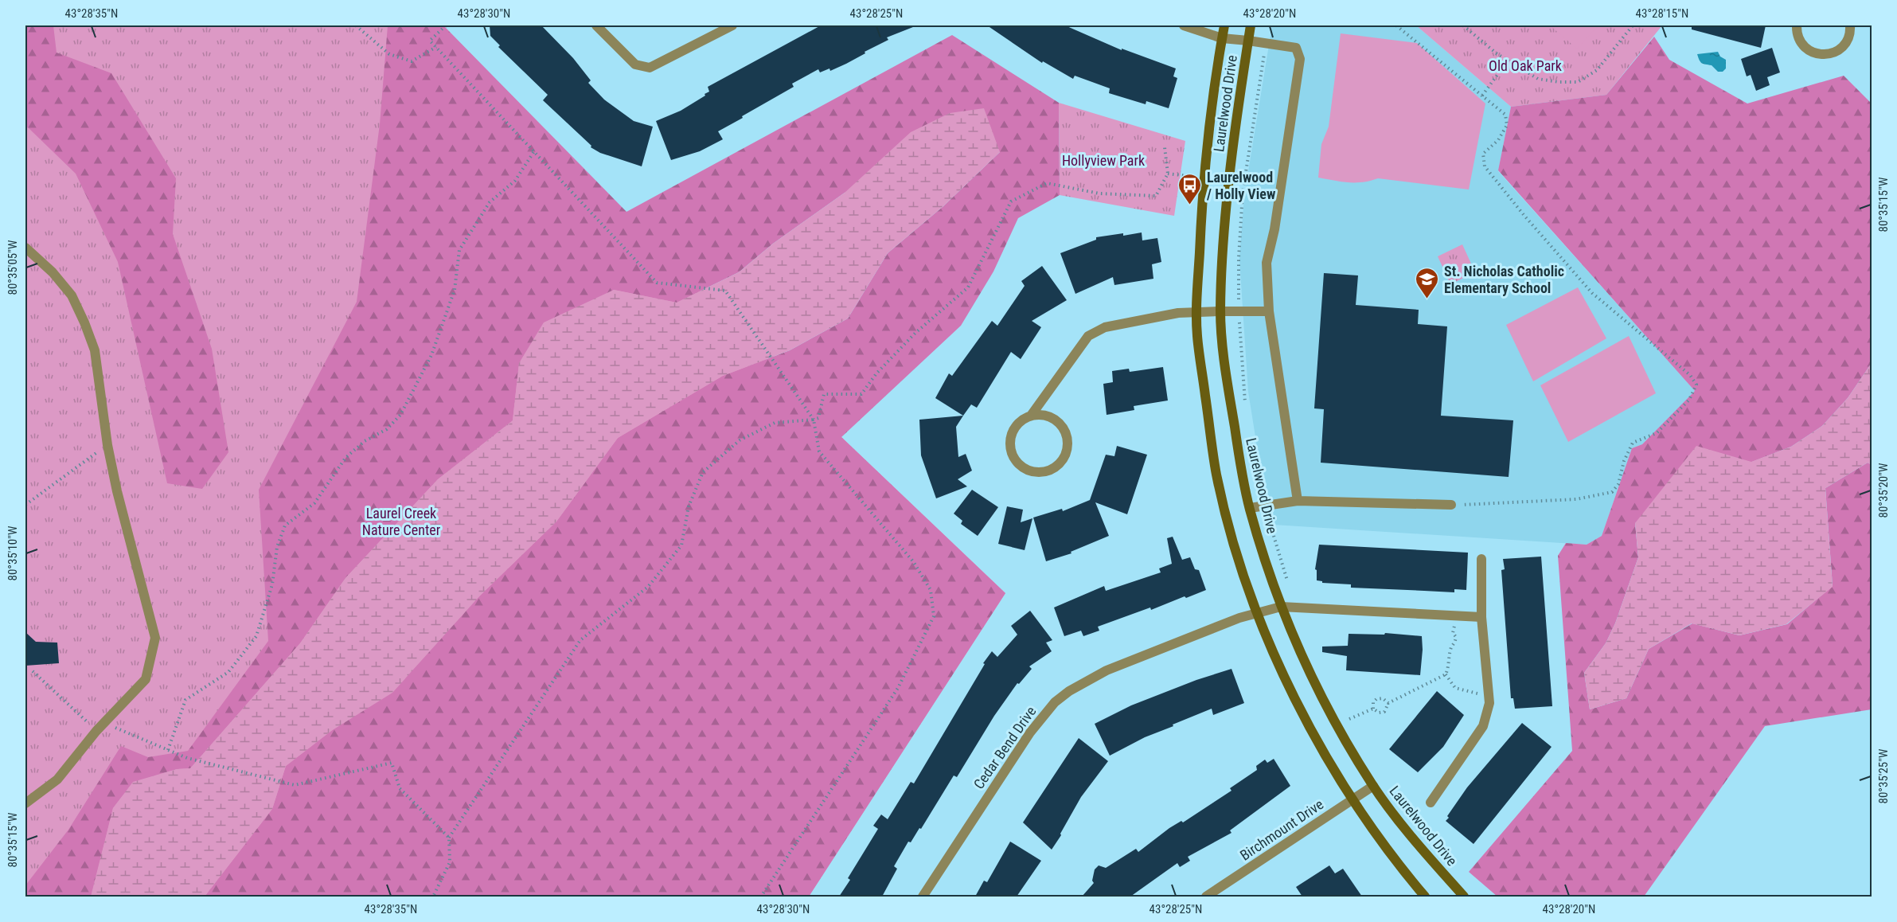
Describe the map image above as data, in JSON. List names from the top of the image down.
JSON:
{
  "streets": {
    "street": ["Laurelwood Drive", "Cedar Bend Drive", "Birchmount Drive"]
  },
  "crossings": [
    ["Laurelwood Drive", "Cedar Bend Drive"],
    ["Laurelwood Drive", "Birchmount Drive"]
  ],
  "parks": ["Old Oak Park", "Hollyview Park", "Laurel Creek Nature Center"],
  "places": {
    "bus stop": ["Laurelwood / Holly View"],
    "school or university": ["St. Nicholas Catholic Elementary School"]
  },
  "coordinates": [
    "43°28'35\"N",
    "43°28'30\"N",
    "43°28'25\"N",
    "43°28'20\"N",
    "43°28'15\"N",
    "80°35'15\"W",
    "80°35'05\"W",
    "80°35'20\"W",
    "80°35'10\"W",
    "80°35'25\"W"
  ]
}
